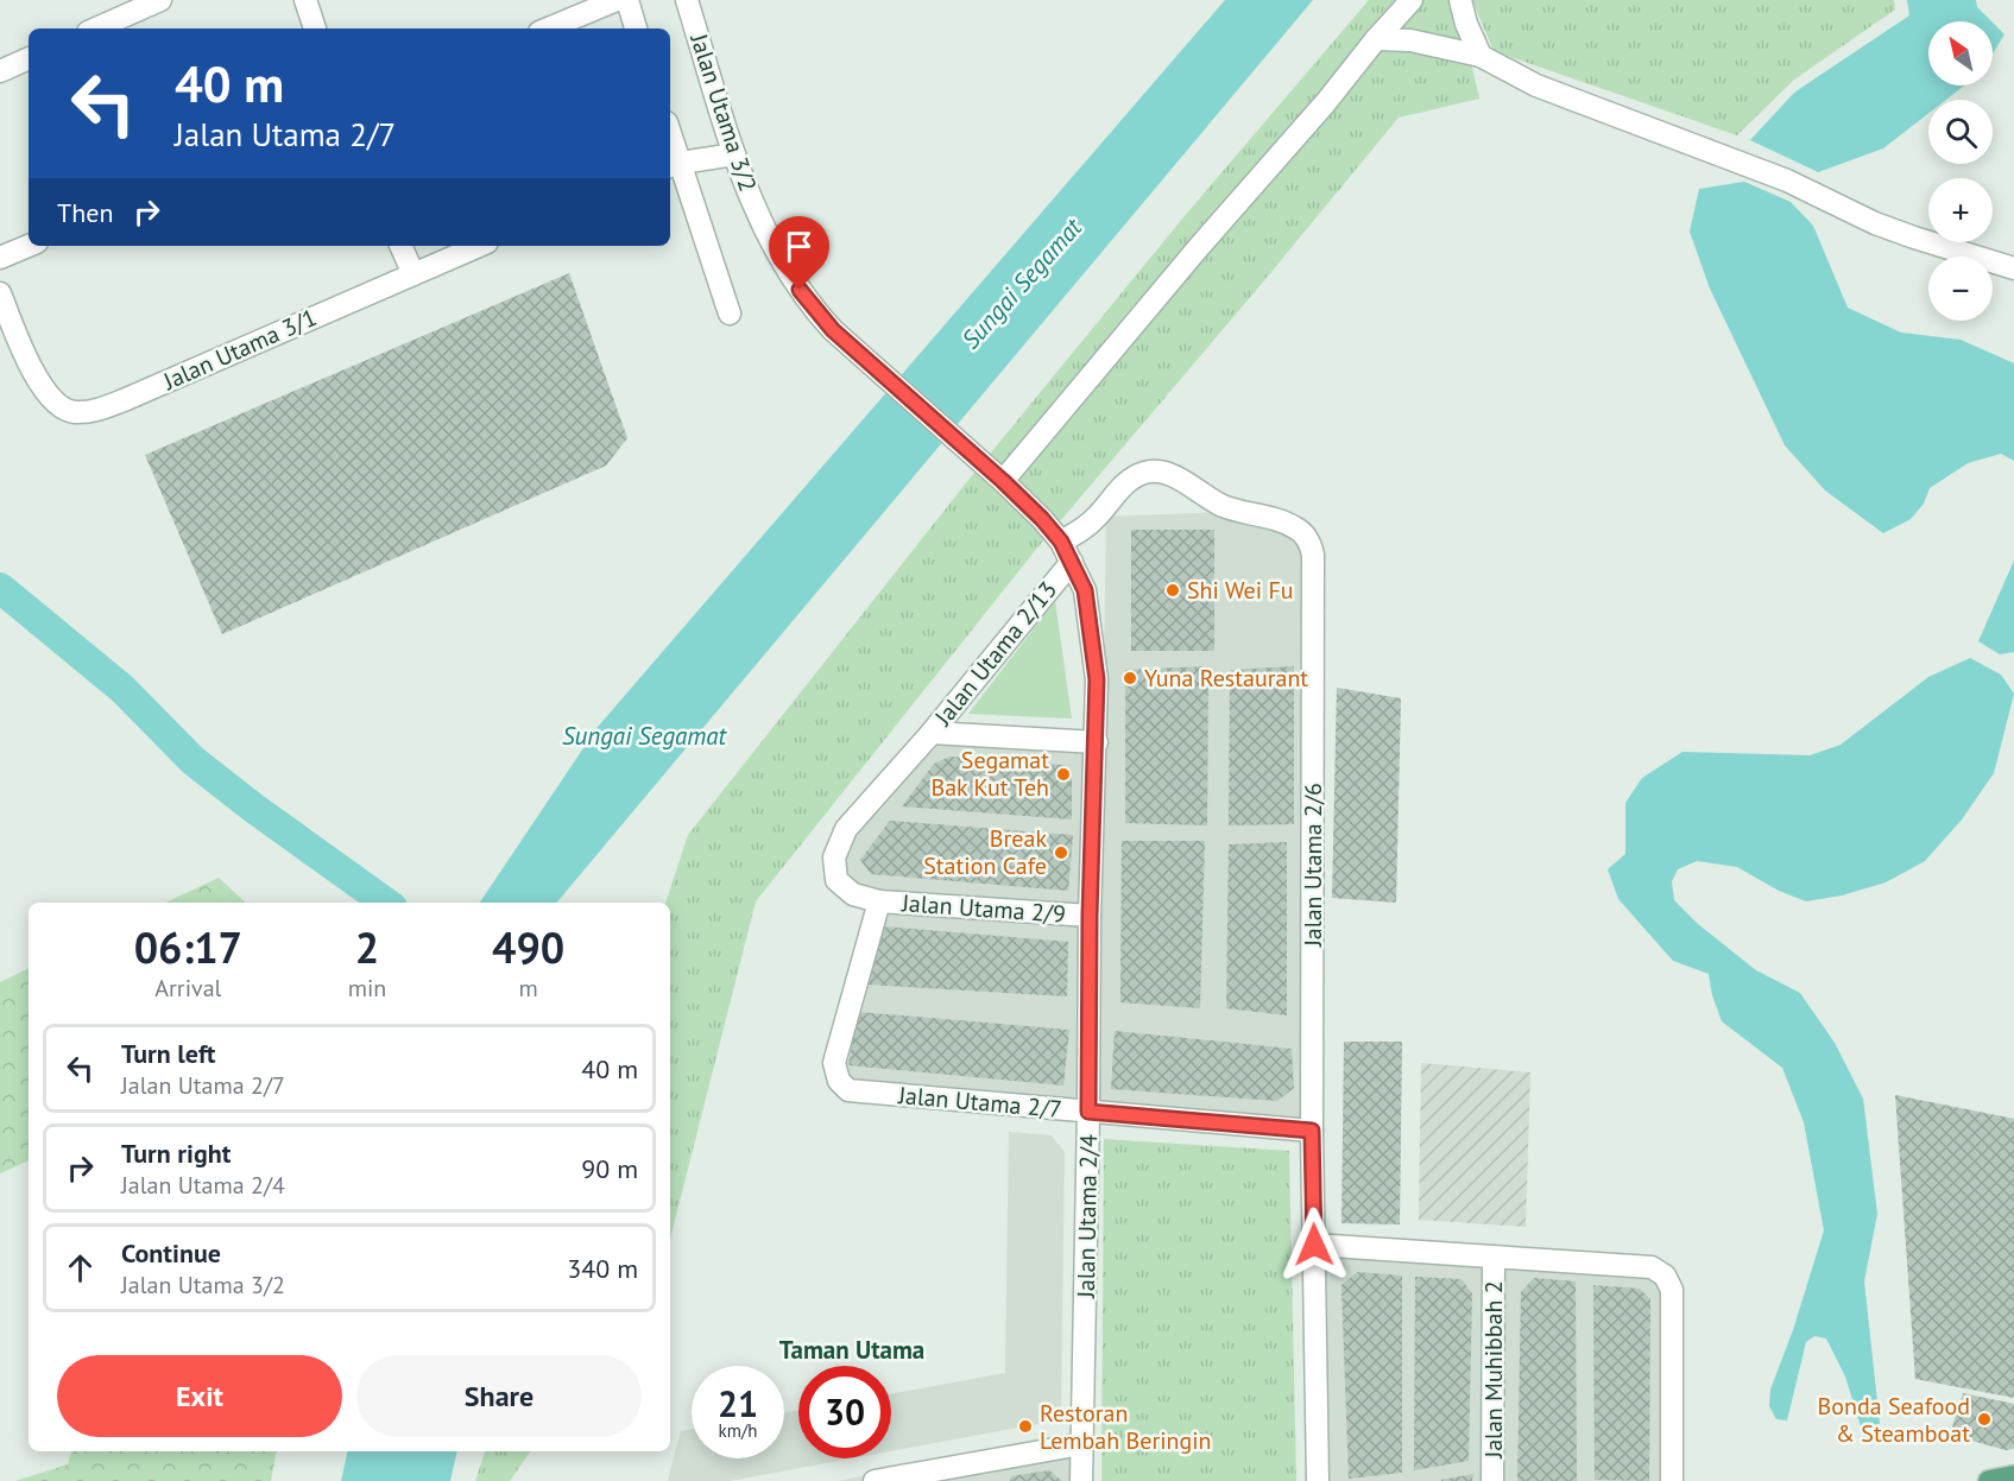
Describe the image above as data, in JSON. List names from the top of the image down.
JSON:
{
  "streets": {
    "street": [
      "Jalan Utama 3/2",
      "Jalan Utama 3/1",
      "Jalan Utama 2/13",
      "Jalan Utama 2/6",
      "Jalan Utama 2/9",
      "Jalan Utama 2/7",
      "Jalan Utama 2/4",
      "Jalan Muhibbah 2"
    ]
  },
  "crossings": [
    ["Jalan Utama 3/2", "Jalan Utama 2/4"],
    ["Jalan Utama 2/13", "Jalan Utama 2/9"],
    ["Jalan Utama 2/13", "Jalan Utama 2/7"],
    ["Jalan Utama 2/13", "Jalan Utama 2/4"],
    ["Jalan Utama 2/6", "Jalan Utama 2/7"],
    ["Jalan Utama 2/6", "Jalan Utama 2/4"],
    ["Jalan Utama 2/9", "Jalan Utama 2/7"],
    ["Jalan Utama 2/9", "Jalan Utama 2/4"],
    ["Jalan Utama 2/7", "Jalan Utama 2/4"]
  ],
  "districts": ["Taman Utama"],
  "water": ["Sungai Segamat"],
  "places": [
    "Shi Wei Fu",
    "Yuna Restaurant",
    "Segamat Bak Kut Teh",
    "Break Station Cafe",
    "Bonda Seafood & Steamboat",
    "Restoran Lembah Beringin"
  ],
  "north": "top left",
  "page": {
    "map_buttons": ["+", "−"],
    "turn": ["40 m", "Jalan Utama 2/7"],
    "then": "Then",
    "eta": [
      "06:17",
      "Arrival",
      "2",
      "min",
      "490",
      "m"
    ],
    "list": [
      {
        "name": "Turn left",
        "note": "Jalan Utama 2/7",
        "value": "40 m"
      },
      {
        "name": "Turn right",
        "note": "Jalan Utama 2/4",
        "value": "90 m"
      },
      {
        "name": "Continue",
        "note": "Jalan Utama 3/2",
        "value": "340 m"
      }
    ],
    "buttons": ["Exit", "Share"],
    "speed": "21 km/h",
    "limit": "30"
  }
}
